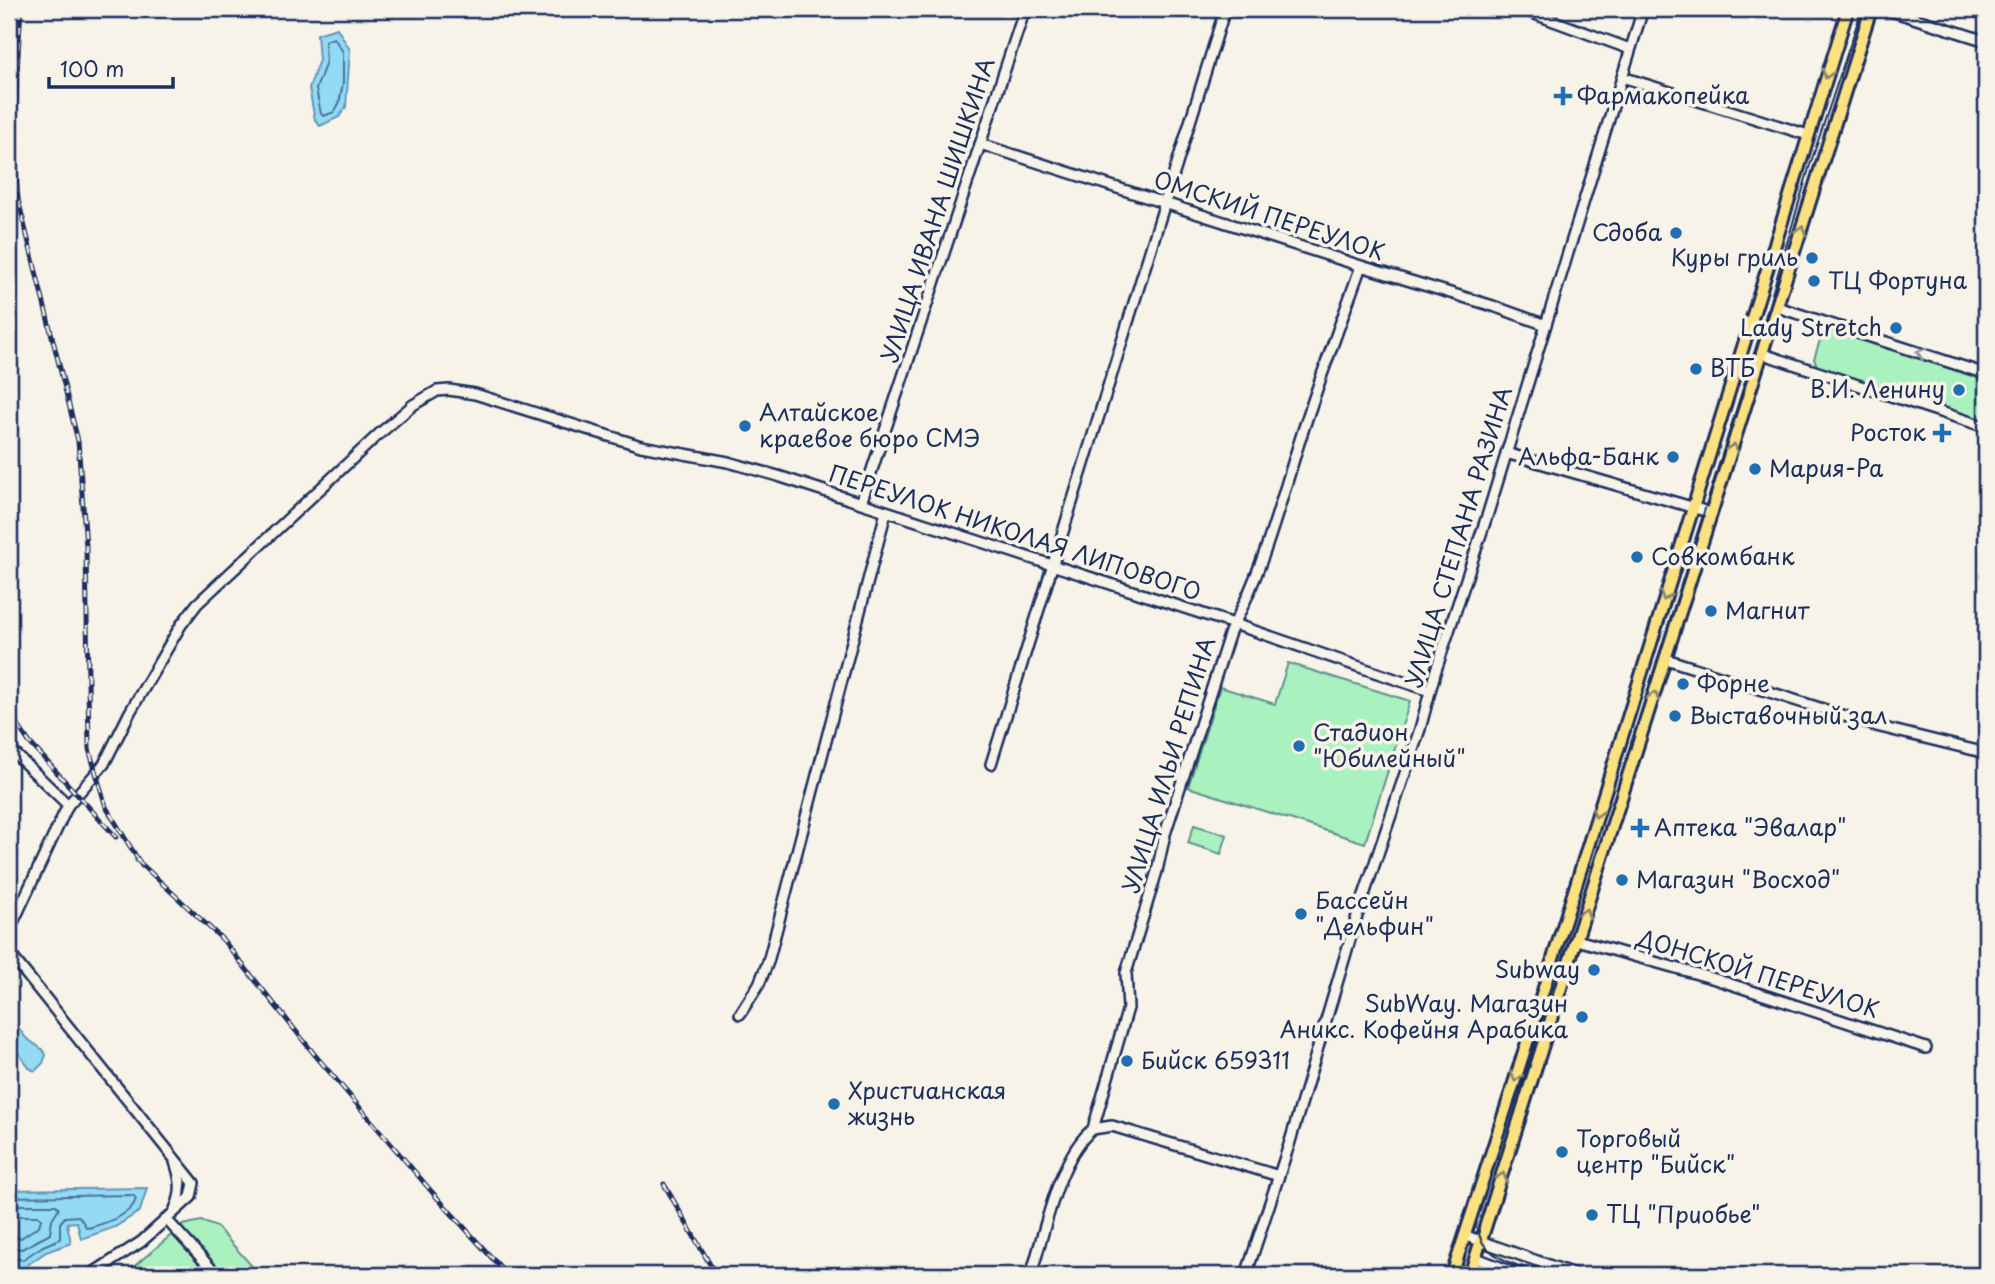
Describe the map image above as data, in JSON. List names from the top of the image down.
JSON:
{
  "streets": {
    "street": [
      "УЛИЦА ИВАНА ШИШКИНА",
      "ОМСКИЙ ПЕРЕУЛОК",
      "ПЕРЕУЛОК НИКОЛАЯ ЛИПОВОГО",
      "УЛИЦА СТЕПАНА РАЗИНА",
      "УЛИЦА ИЛЬИ РЕПИНА",
      "ДОНСКОЙ ПЕРЕУЛОК"
    ]
  },
  "crossings": [
    ["УЛИЦА ИВАНА ШИШКИНА", "ОМСКИЙ ПЕРЕУЛОК"],
    ["УЛИЦА ИВАНА ШИШКИНА", "ПЕРЕУЛОК НИКОЛАЯ ЛИПОВОГО"],
    ["ОМСКИЙ ПЕРЕУЛОК", "УЛИЦА СТЕПАНА РАЗИНА"],
    ["ОМСКИЙ ПЕРЕУЛОК", "УЛИЦА ИЛЬИ РЕПИНА"],
    ["ПЕРЕУЛОК НИКОЛАЯ ЛИПОВОГО", "УЛИЦА СТЕПАНА РАЗИНА"],
    ["ПЕРЕУЛОК НИКОЛАЯ ЛИПОВОГО", "УЛИЦА ИЛЬИ РЕПИНА"]
  ],
  "places": {
    "health": ["Фармакопейка", "Росток", "Аптека \"Эвалар\""],
    "other": [
      "Сдоба",
      "Куры гриль",
      "ТЦ Фортуна",
      "Lady Stretch",
      "ВТБ",
      "В.И. Ленину",
      "Алтайское краевое бюро СМЭ",
      "Альфа-Банк",
      "Мария-Ра",
      "Совкомбанк",
      "Магнит",
      "Форне",
      "Выставочный зал",
      "Стадион \"Юбилейный\"",
      "Магазин \"Восход\"",
      "Бассейн \"Дельфин\"",
      "Subway",
      "SubWay. Магазин Аникс. Кофейня Арабика",
      "Бийск 659311",
      "Христианская жизнь",
      "Торговый центр \"Бийск\"",
      "ТЦ \"Приобье\""
    ]
  },
  "scale_bar": "100 m"
}
